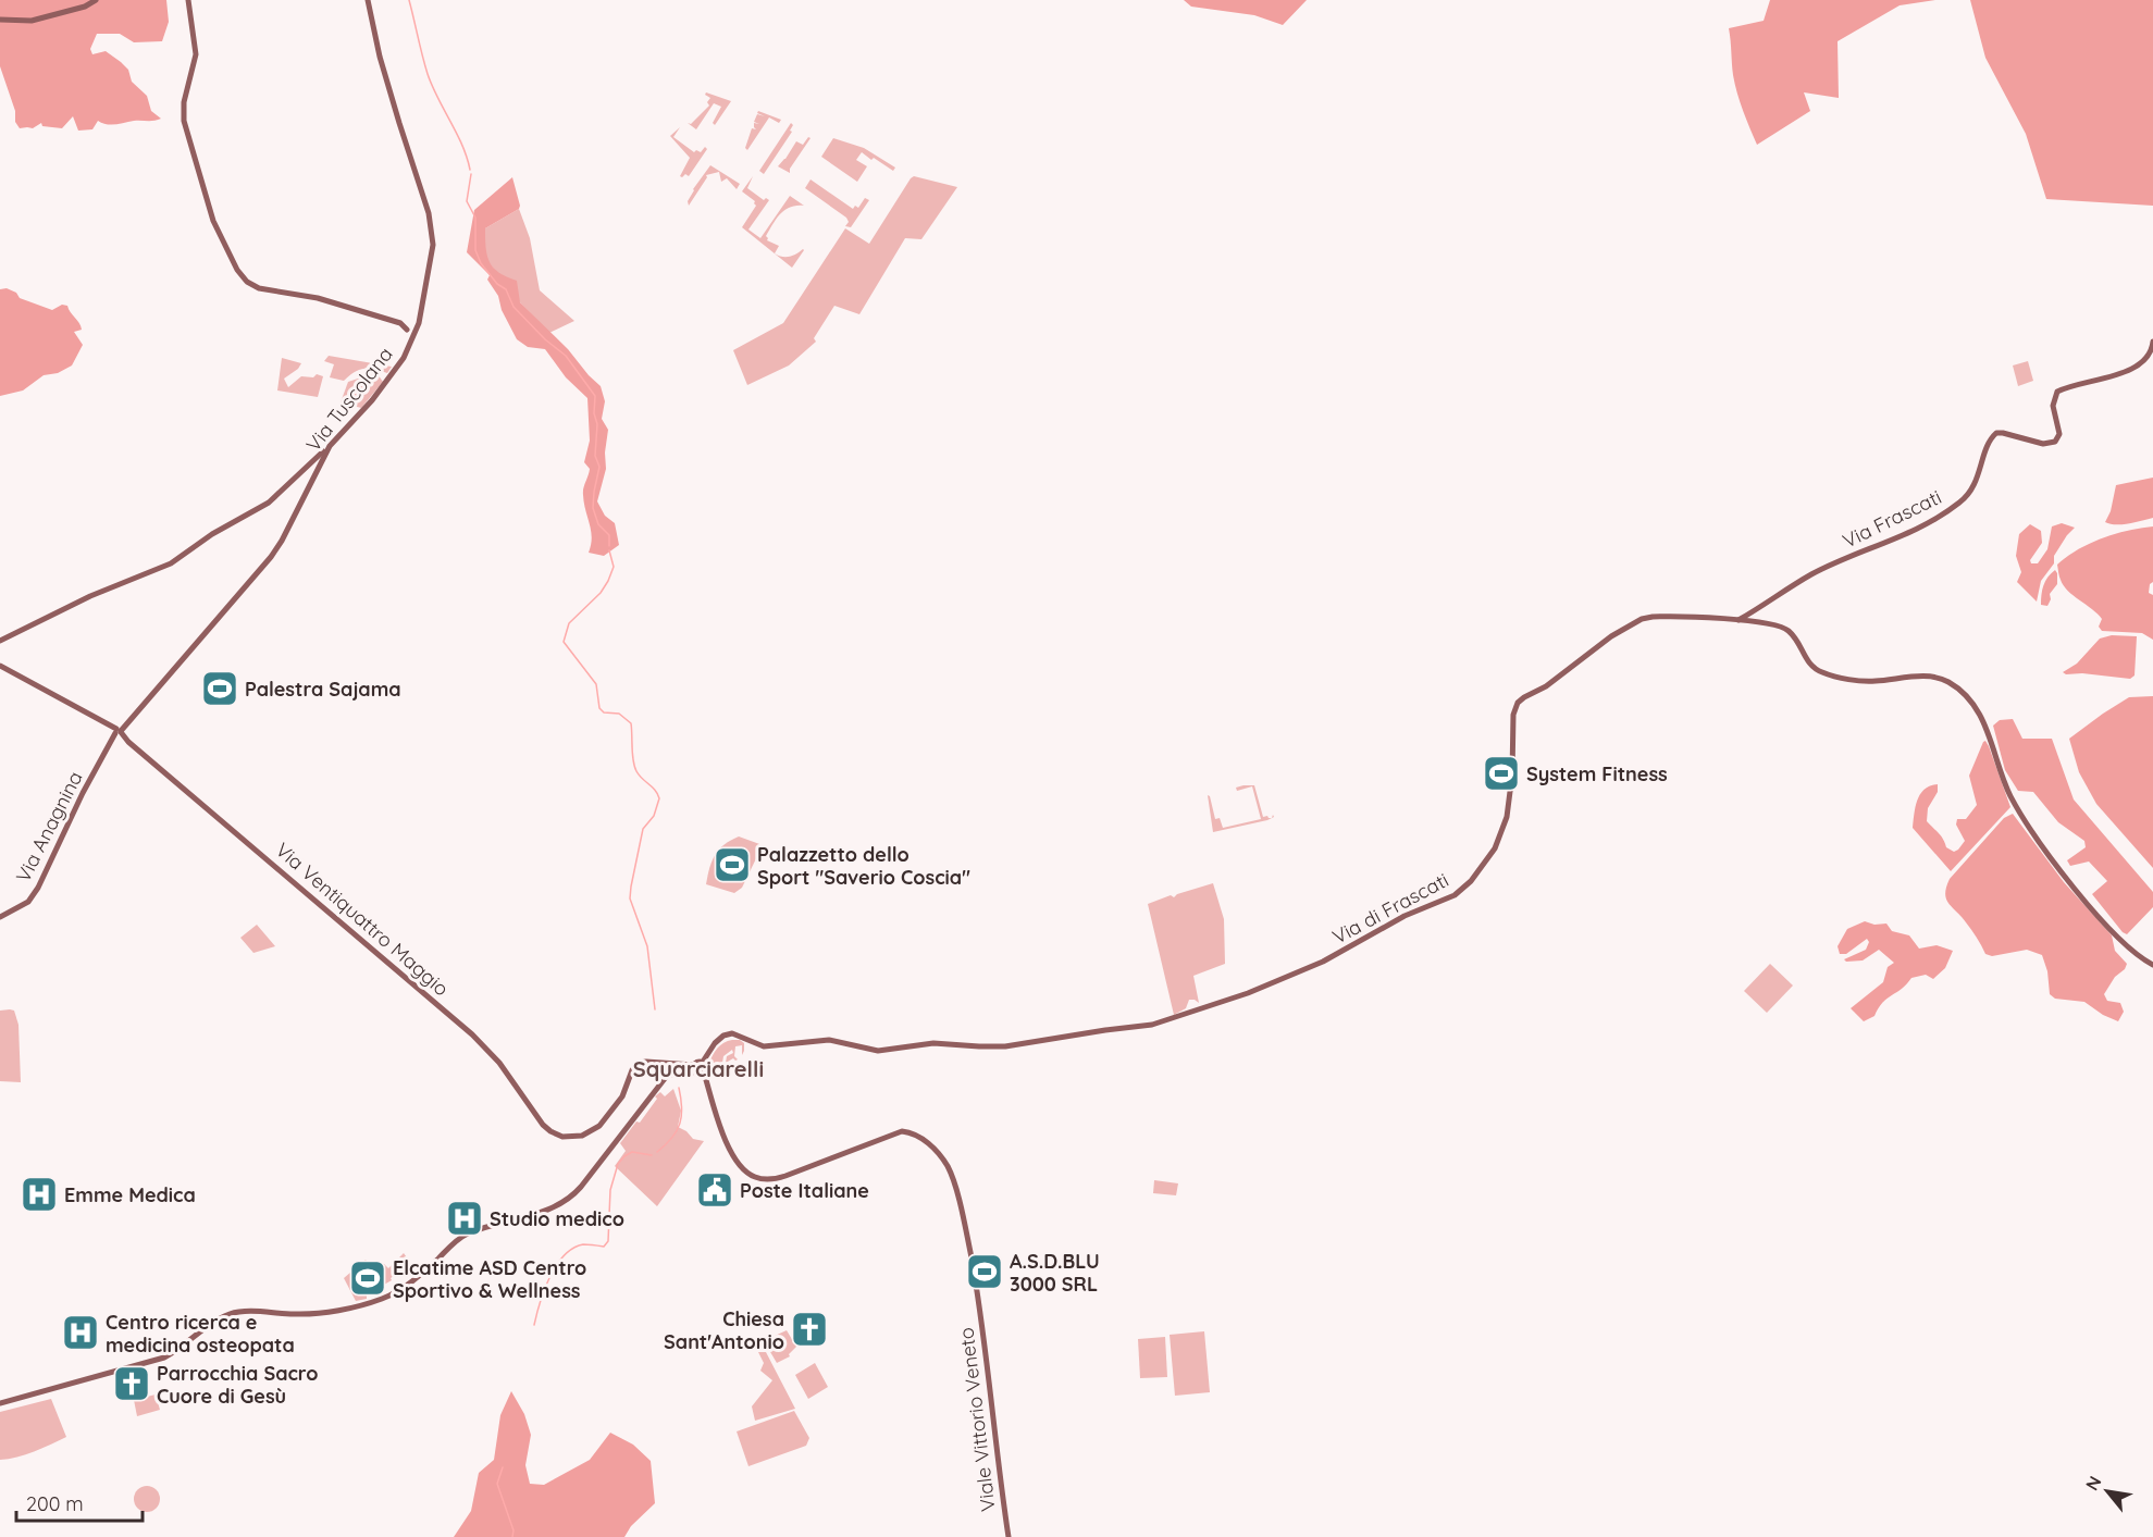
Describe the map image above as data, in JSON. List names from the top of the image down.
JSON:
{
  "streets": {
    "main road": [
      "Via Tuscolana",
      "Via Frascati",
      "Via Anagnina",
      "Via di Frascati",
      "Via Ventiquattro Maggio",
      "Viale Vittorio Veneto"
    ]
  },
  "crossings": [
    ["Via Tuscolana", "Via Anagnina"],
    ["Via Tuscolana", "Via Ventiquattro Maggio"],
    ["Via Frascati", "Via di Frascati"],
    ["Via Anagnina", "Via Ventiquattro Maggio"],
    ["Via di Frascati", "Via Ventiquattro Maggio"],
    ["Via di Frascati", "Viale Vittorio Veneto"],
    ["Via Ventiquattro Maggio", "Viale Vittorio Veneto"]
  ],
  "districts": ["Squarciarelli"],
  "places": {
    "sports": [
      "Palestra Sajama",
      "System Fitness",
      "Palazzetto dello Sport \"Saverio Coscia\"",
      "A.S.D.BLU 3000 SRL",
      "Elcatime ASD Centro Sportivo & Wellness"
    ],
    "public building": ["Poste Italiane"],
    "hospital": ["Emme Medica", "Studio medico", "Centro ricerca e medicina osteopata"],
    "church": ["Chiesa Sant'Antonio", "Parrocchia Sacro Cuore di Gesù"]
  },
  "scale_bar": "200 m",
  "north": "top left"
}
